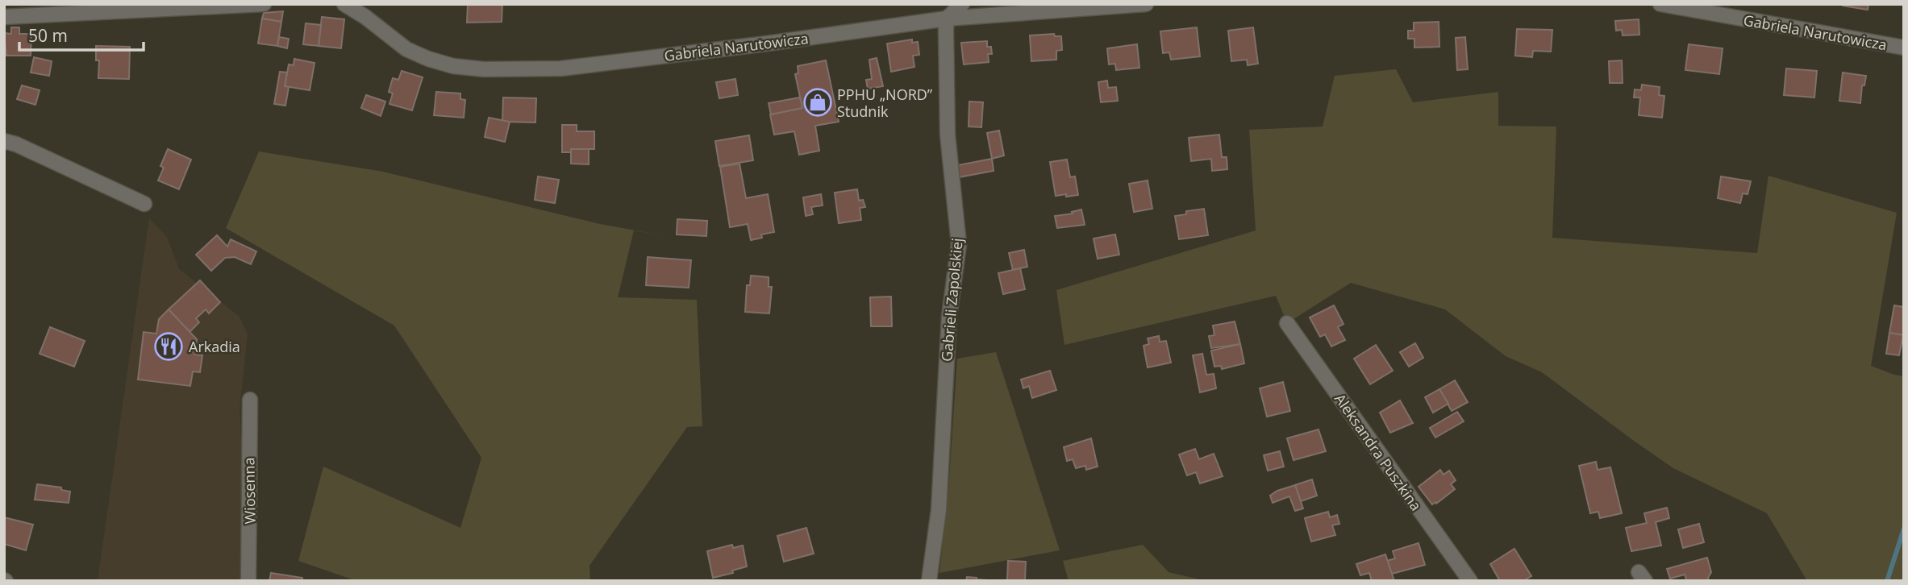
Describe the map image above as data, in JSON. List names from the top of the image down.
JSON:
{
  "streets": {
    "street": [
      "Gabriela Narutowicza",
      "Gabrieli Zapolskiej",
      "Aleksandra Puszkina",
      "Wiosenna"
    ]
  },
  "crossings": [
    ["Gabriela Narutowicza", "Gabrieli Zapolskiej"]
  ],
  "places": {
    "shop": ["PPHU „NORD” Studnik"],
    "restaurant": ["Arkadia"]
  },
  "scale_bar": "50 m"
}
